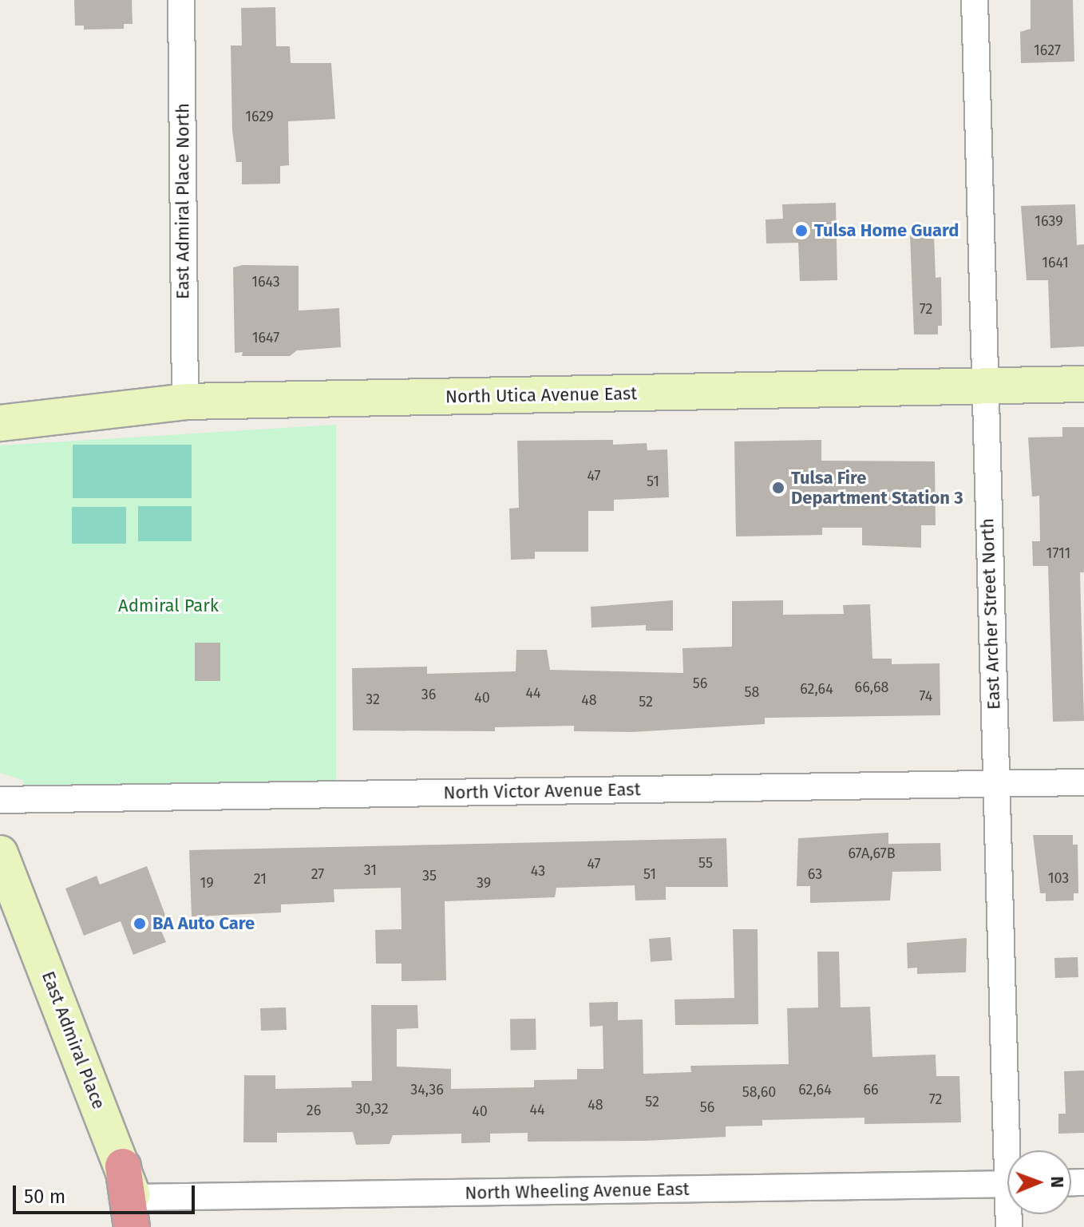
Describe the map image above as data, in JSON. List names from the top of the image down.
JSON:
{
  "streets": {
    "main road": ["North Utica Avenue East", "East Admiral Place"],
    "street": [
      "East Admiral Place North",
      "East Archer Street North",
      "North Victor Avenue East",
      "North Wheeling Avenue East"
    ]
  },
  "crossings": [
    ["East Admiral Place North", "North Utica Avenue East"],
    ["North Utica Avenue East", "East Archer Street North"],
    ["East Archer Street North", "North Victor Avenue East"],
    ["East Admiral Place", "North Wheeling Avenue East"]
  ],
  "parks": ["Admiral Park"],
  "places": ["Tulsa Home Guard", "Tulsa Fire Department Station 3", "BA Auto Care"],
  "house_numbers": [
    "1627",
    "1629",
    "1639",
    "1641",
    "1643",
    "72",
    "1647",
    "47",
    "51",
    "1711",
    "56",
    "66,68",
    "62,64",
    "58",
    "44",
    "36",
    "74",
    "40",
    "32",
    "48",
    "52",
    "67A,67B",
    "55",
    "47",
    "31",
    "43",
    "27",
    "51",
    "63",
    "35",
    "103",
    "21",
    "19",
    "39",
    "34,36",
    "62,64",
    "66",
    "58,60",
    "72",
    "52",
    "48",
    "56",
    "30,32",
    "44",
    "26",
    "40"
  ],
  "scale_bar": "50 m",
  "north": "right"
}
